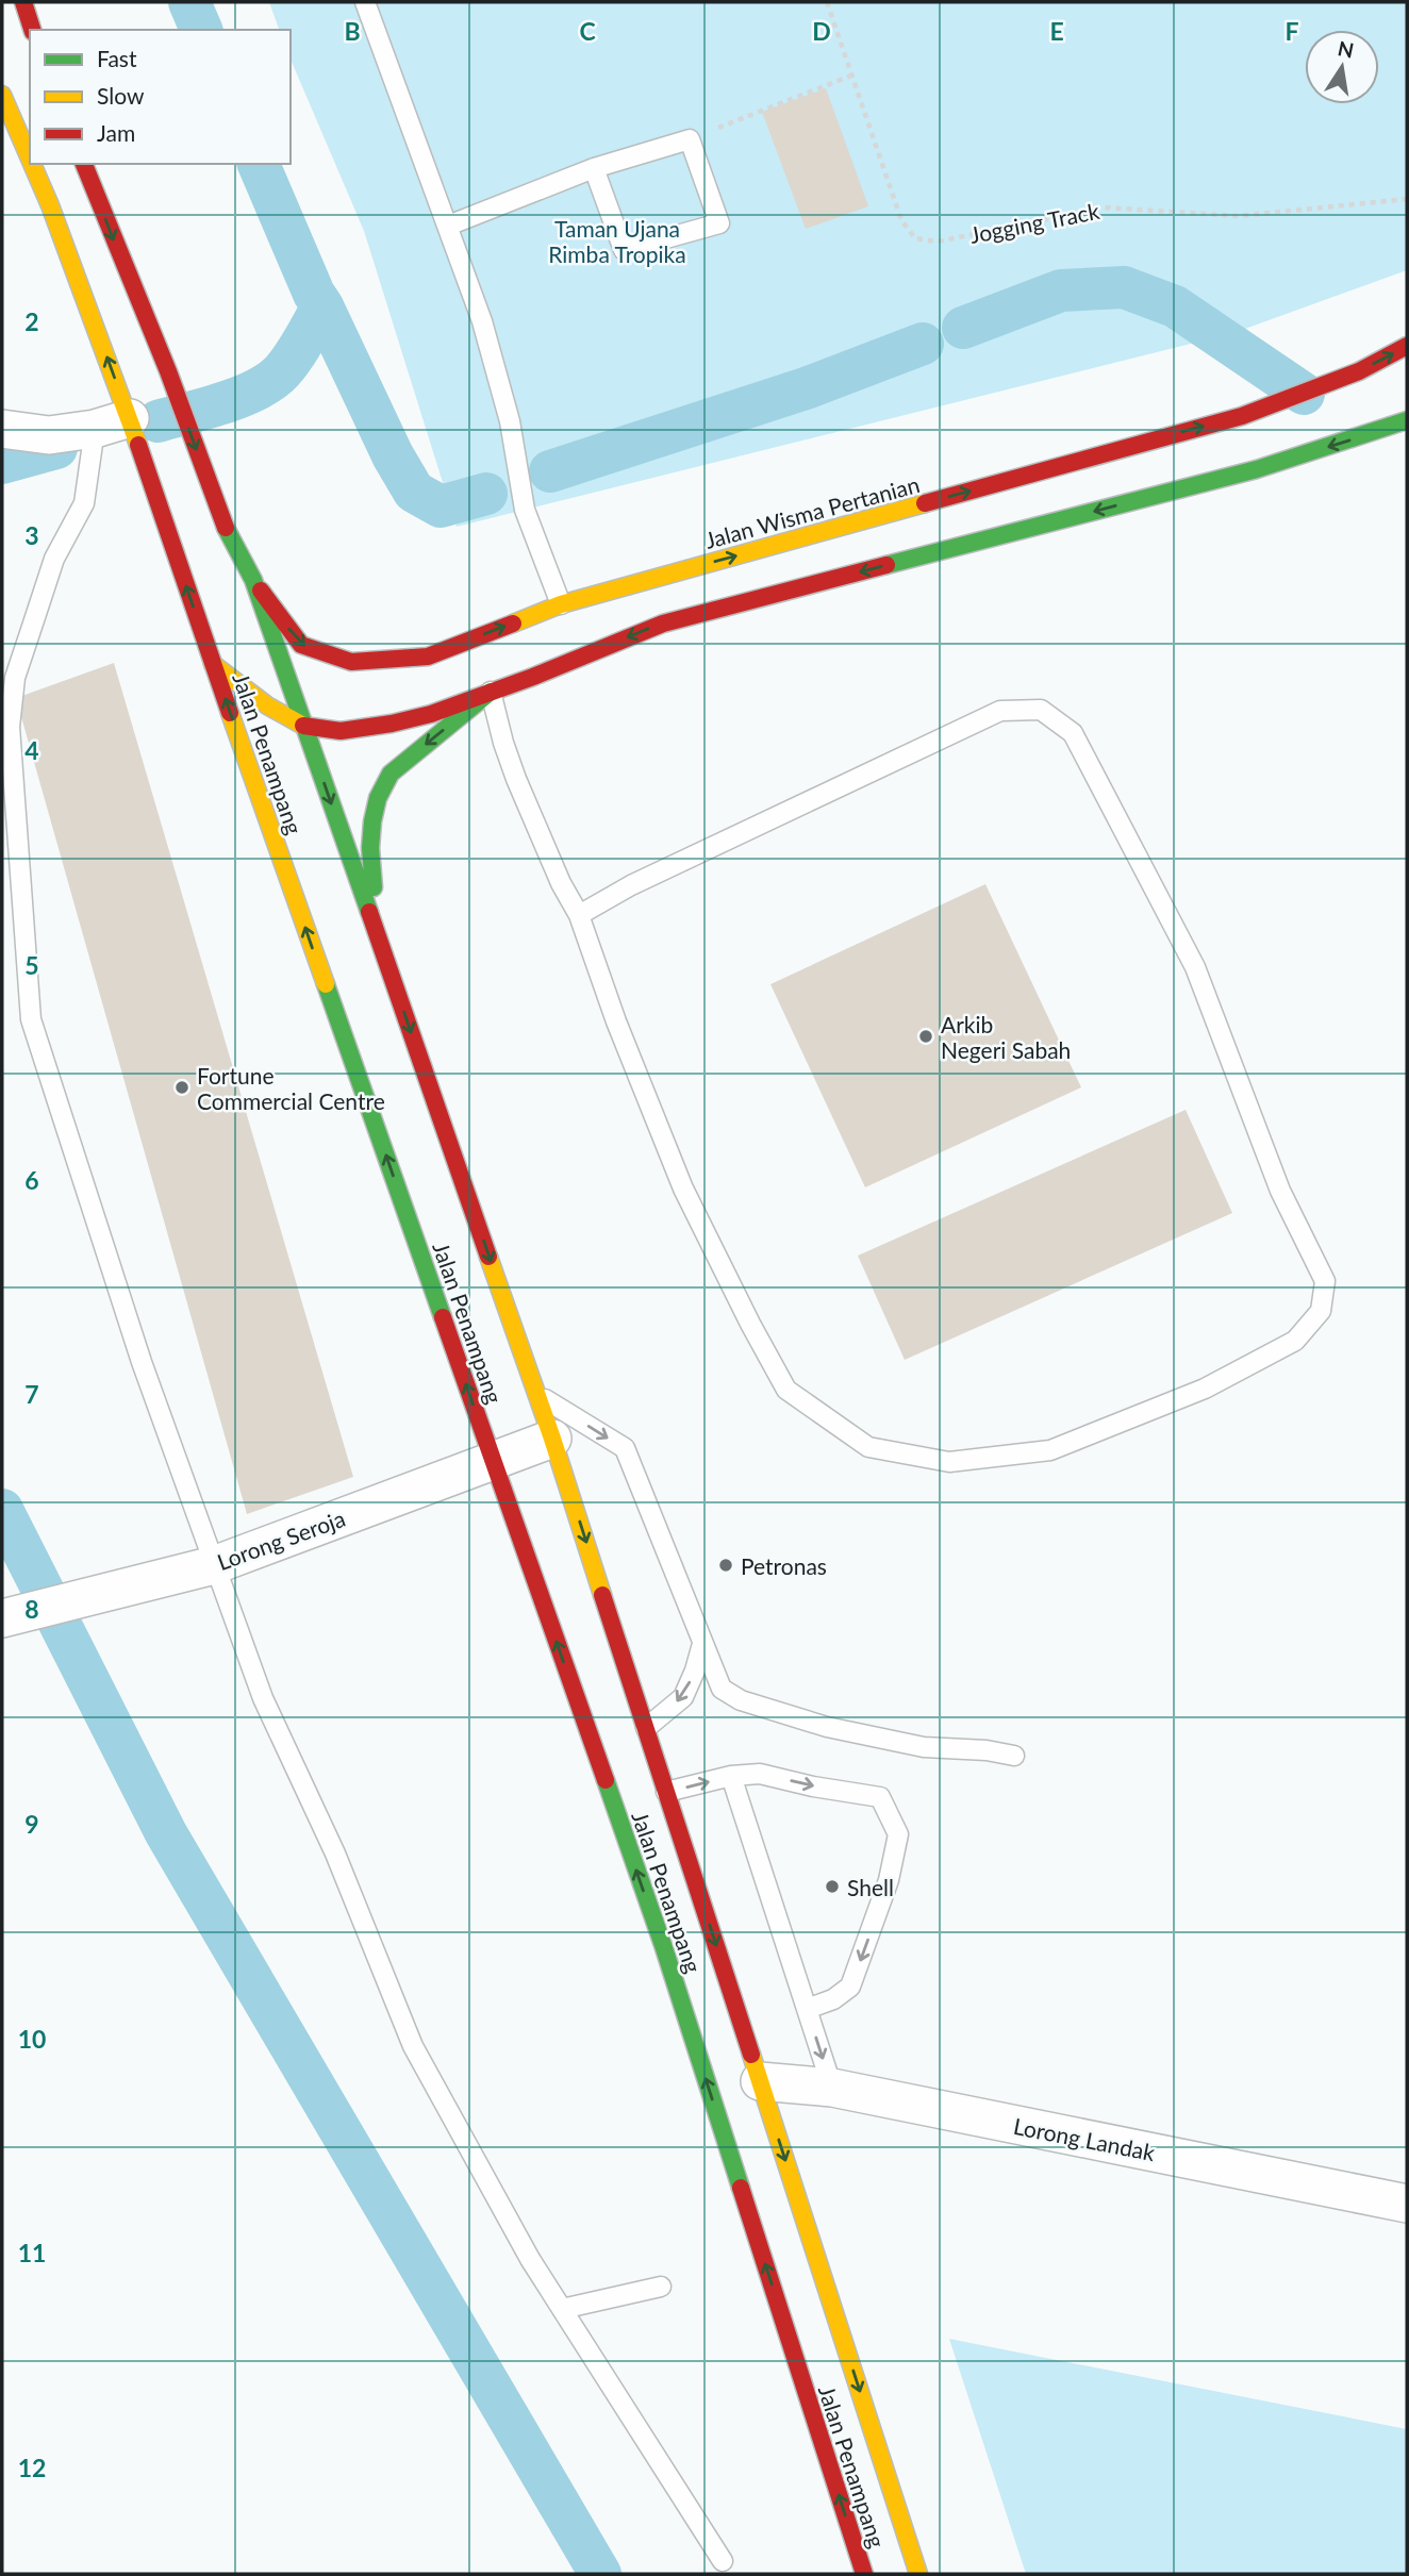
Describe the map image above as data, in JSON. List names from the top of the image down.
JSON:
{
  "streets": {
    "main road": ["Jalan Wisma Pertanian", "Jalan Penampang"],
    "street": ["Lorong Seroja", "Lorong Landak"],
    "path": ["Jogging Track"]
  },
  "crossings": [
    ["Jalan Wisma Pertanian", "Jalan Penampang"],
    ["Jalan Penampang", "Lorong Seroja"],
    ["Jalan Penampang", "Lorong Landak"]
  ],
  "parks": ["Taman Ujana Rimba Tropika"],
  "places": [
    "Arkib Negeri Sabah",
    "Fortune Commercial Centre",
    "Petronas",
    "Shell"
  ],
  "legend": ["Fast", "Slow", "Jam"],
  "north": "top",
  "grid": {
    "columns": [
      "B",
      "C",
      "D",
      "E",
      "F"
    ],
    "rows": [
      "2",
      "3",
      "4",
      "5",
      "6",
      "7",
      "8",
      "9",
      "10",
      "11",
      "12"
    ]
  }
}
